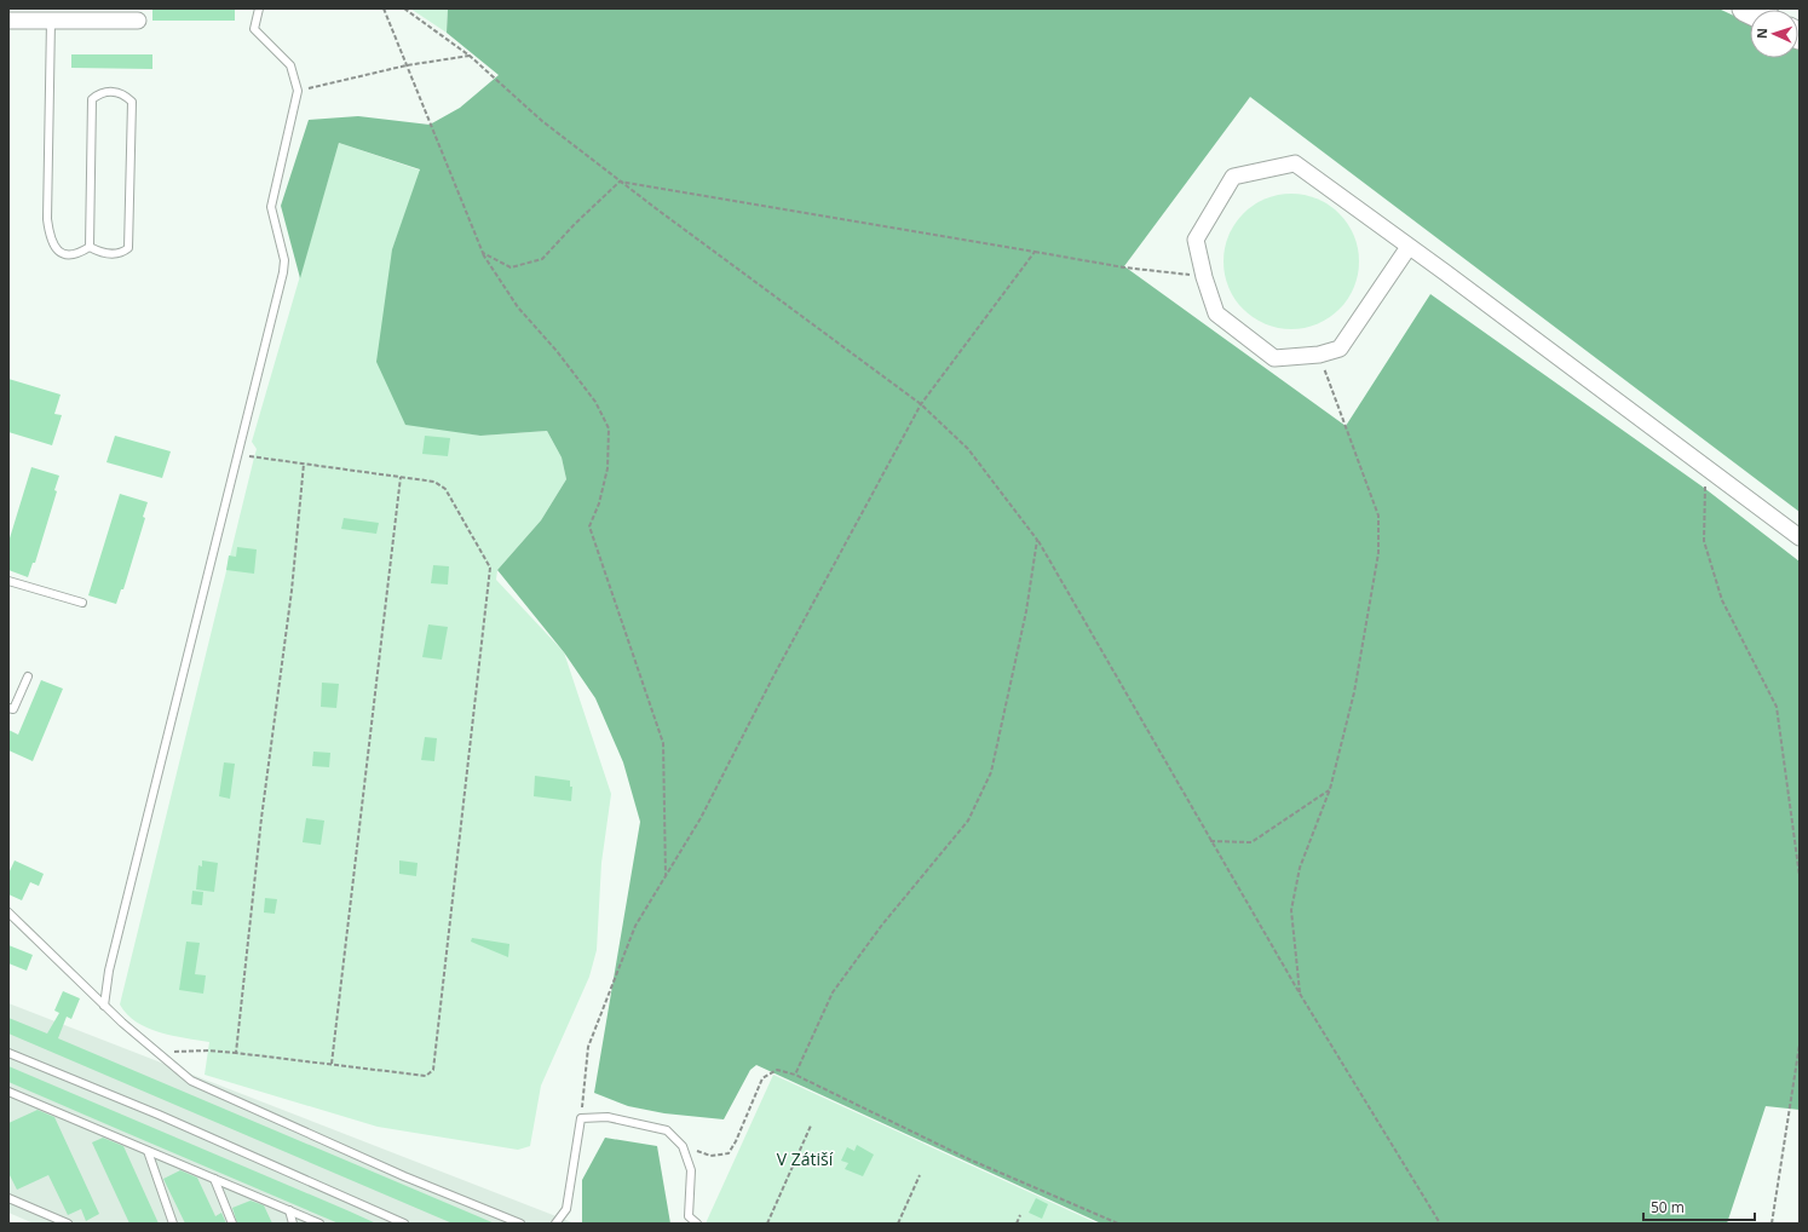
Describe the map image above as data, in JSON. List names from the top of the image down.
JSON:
{
  "parks": ["V Zátiší"],
  "scale_bar": "50 m",
  "north": "left"
}
